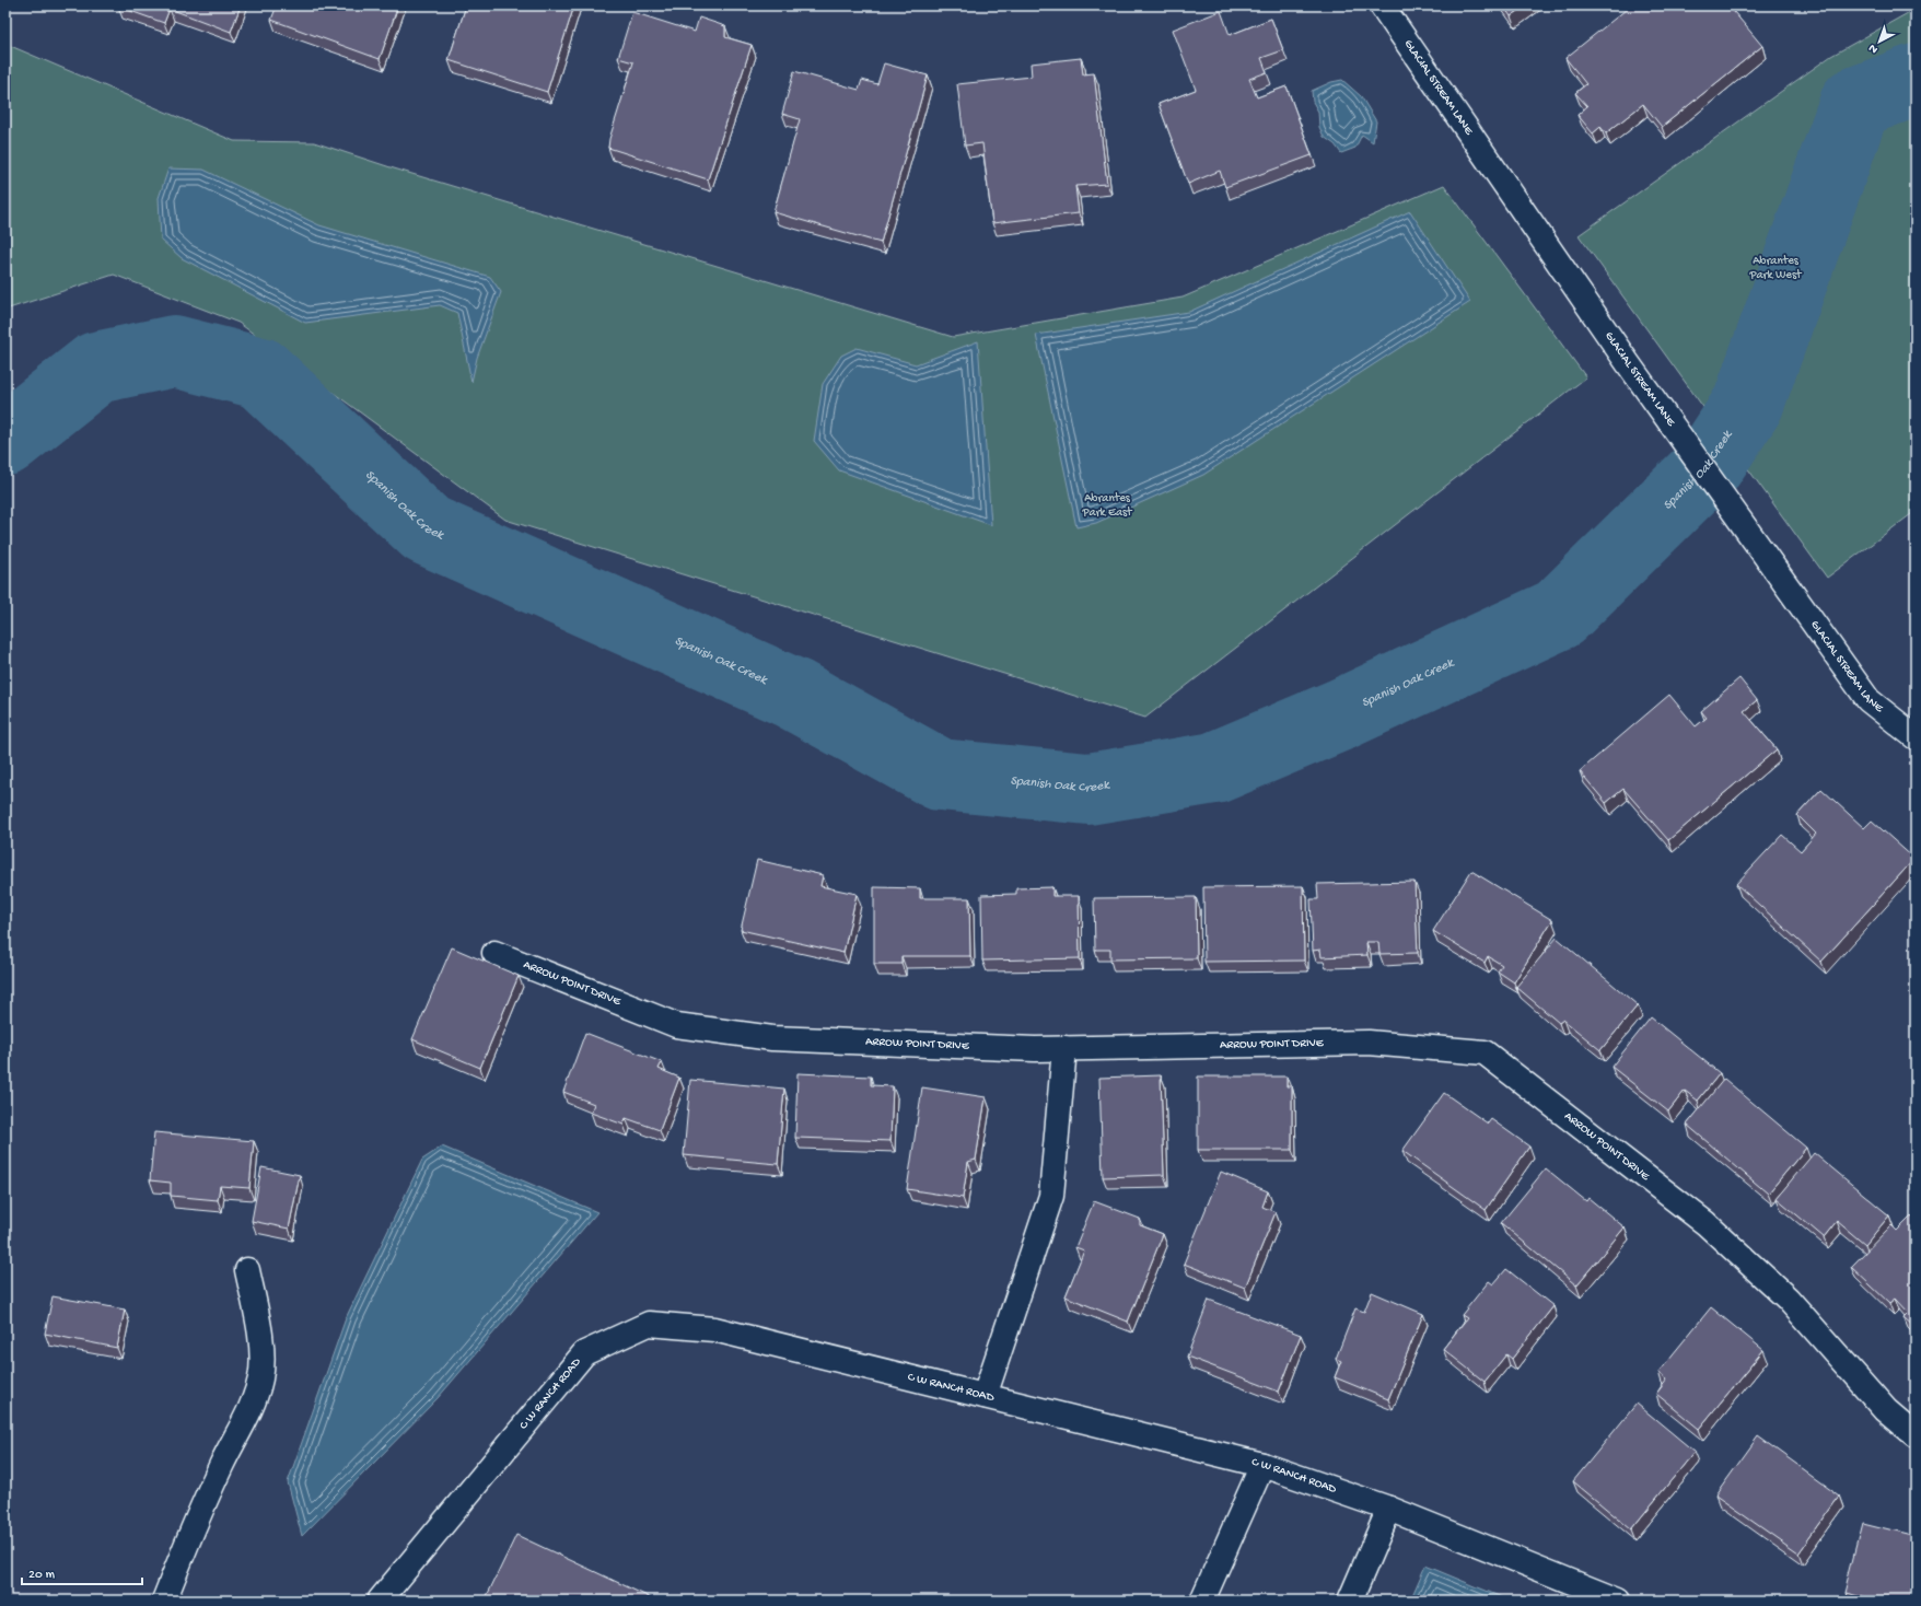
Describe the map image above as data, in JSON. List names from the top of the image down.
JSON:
{
  "streets": {
    "street": ["GLACIAL STREAM LANE", "ARROW POINT DRIVE", "C W RANCH ROAD"]
  },
  "water": ["Spanish Oak Creek"],
  "parks": ["Abrantes Park West", "Abrantes Park East"],
  "scale_bar": "20 m",
  "north": "bottom left"
}
